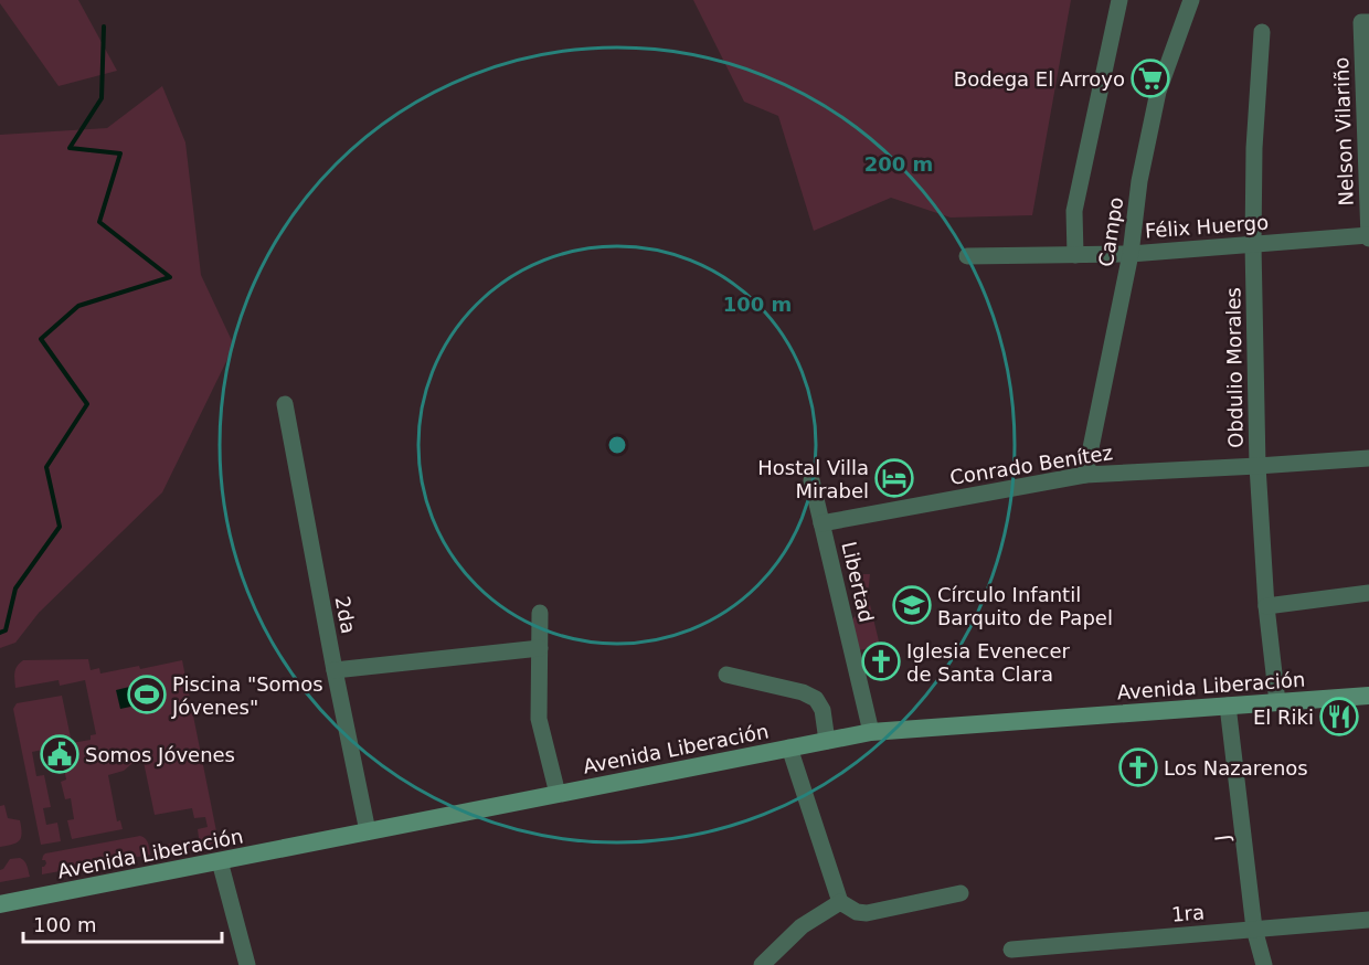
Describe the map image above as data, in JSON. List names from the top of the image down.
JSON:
{
  "streets": {
    "main road": ["Avenida Liberación"],
    "street": [
      "Nelson Vilariño",
      "Félix Huergo",
      "Campo",
      "Obdulio Morales",
      "Conrado Benítez",
      "Libertad",
      "2da",
      "J",
      "1ra"
    ]
  },
  "crossings": [
    ["Nelson Vilariño", "Félix Huergo"],
    ["Félix Huergo", "Campo"],
    ["Félix Huergo", "Obdulio Morales"],
    ["Campo", "Conrado Benítez"],
    ["Obdulio Morales", "Conrado Benítez"],
    ["Obdulio Morales", "Avenida Liberación"],
    ["Conrado Benítez", "Libertad"],
    ["Libertad", "Avenida Liberación"],
    ["2da", "Avenida Liberación"],
    ["Avenida Liberación", "J"],
    ["J", "1ra"]
  ],
  "places": {
    "supermarket": ["Bodega El Arroyo"],
    "hotel": ["Hostal Villa Mirabel"],
    "school or university": ["Círculo Infantil Barquito de Papel"],
    "church": ["Iglesia Evenecer de Santa Clara", "Los Nazarenos"],
    "sports": ["Piscina \"Somos Jóvenes\""],
    "restaurant": ["El Riki"],
    "public building": ["Somos Jóvenes"]
  },
  "scale_bar": "100 m",
  "rings": ["200 m", "100 m"]
}
